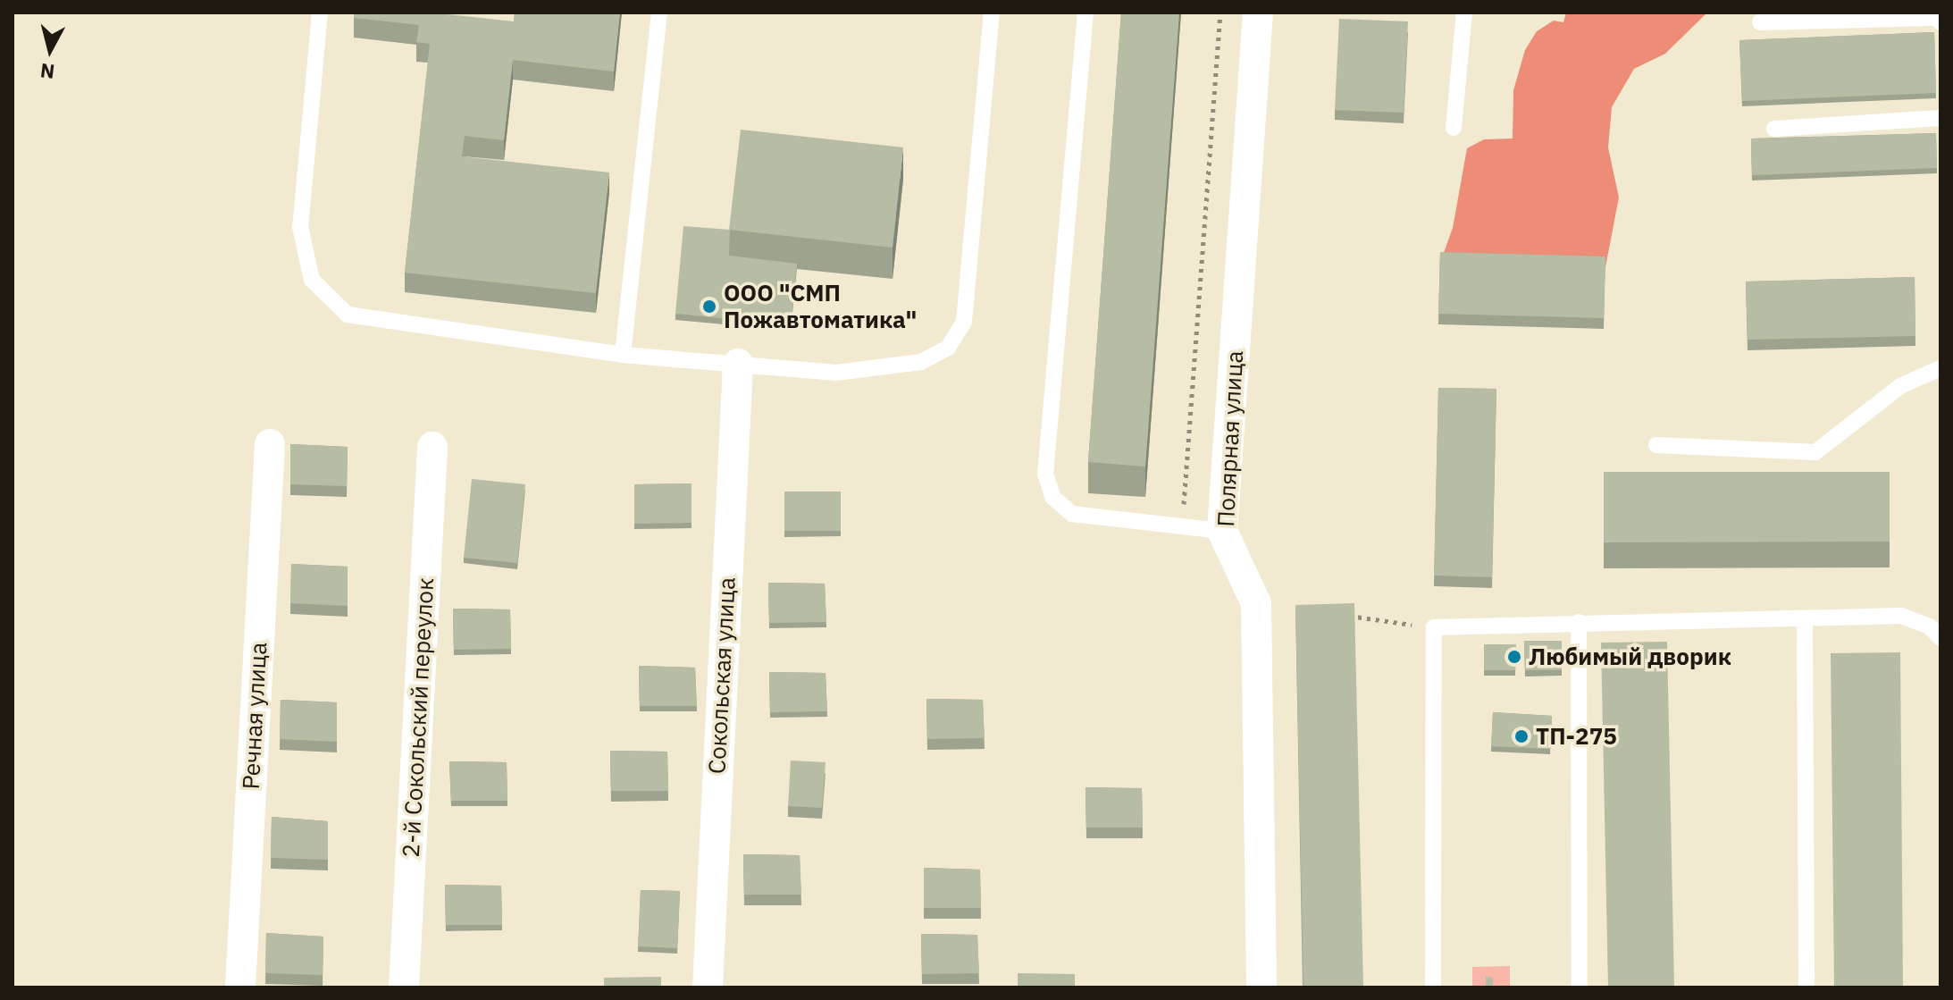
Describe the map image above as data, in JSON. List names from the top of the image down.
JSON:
{
  "streets": {
    "street": [
      "Полярная улица",
      "Сокольская улица",
      "Речная улица",
      "2-й Сокольский переулок"
    ]
  },
  "places": ["ООО \"СМП Пожавтоматика\"", "Любимый дворик", "ТП-275"],
  "north": "bottom"
}
